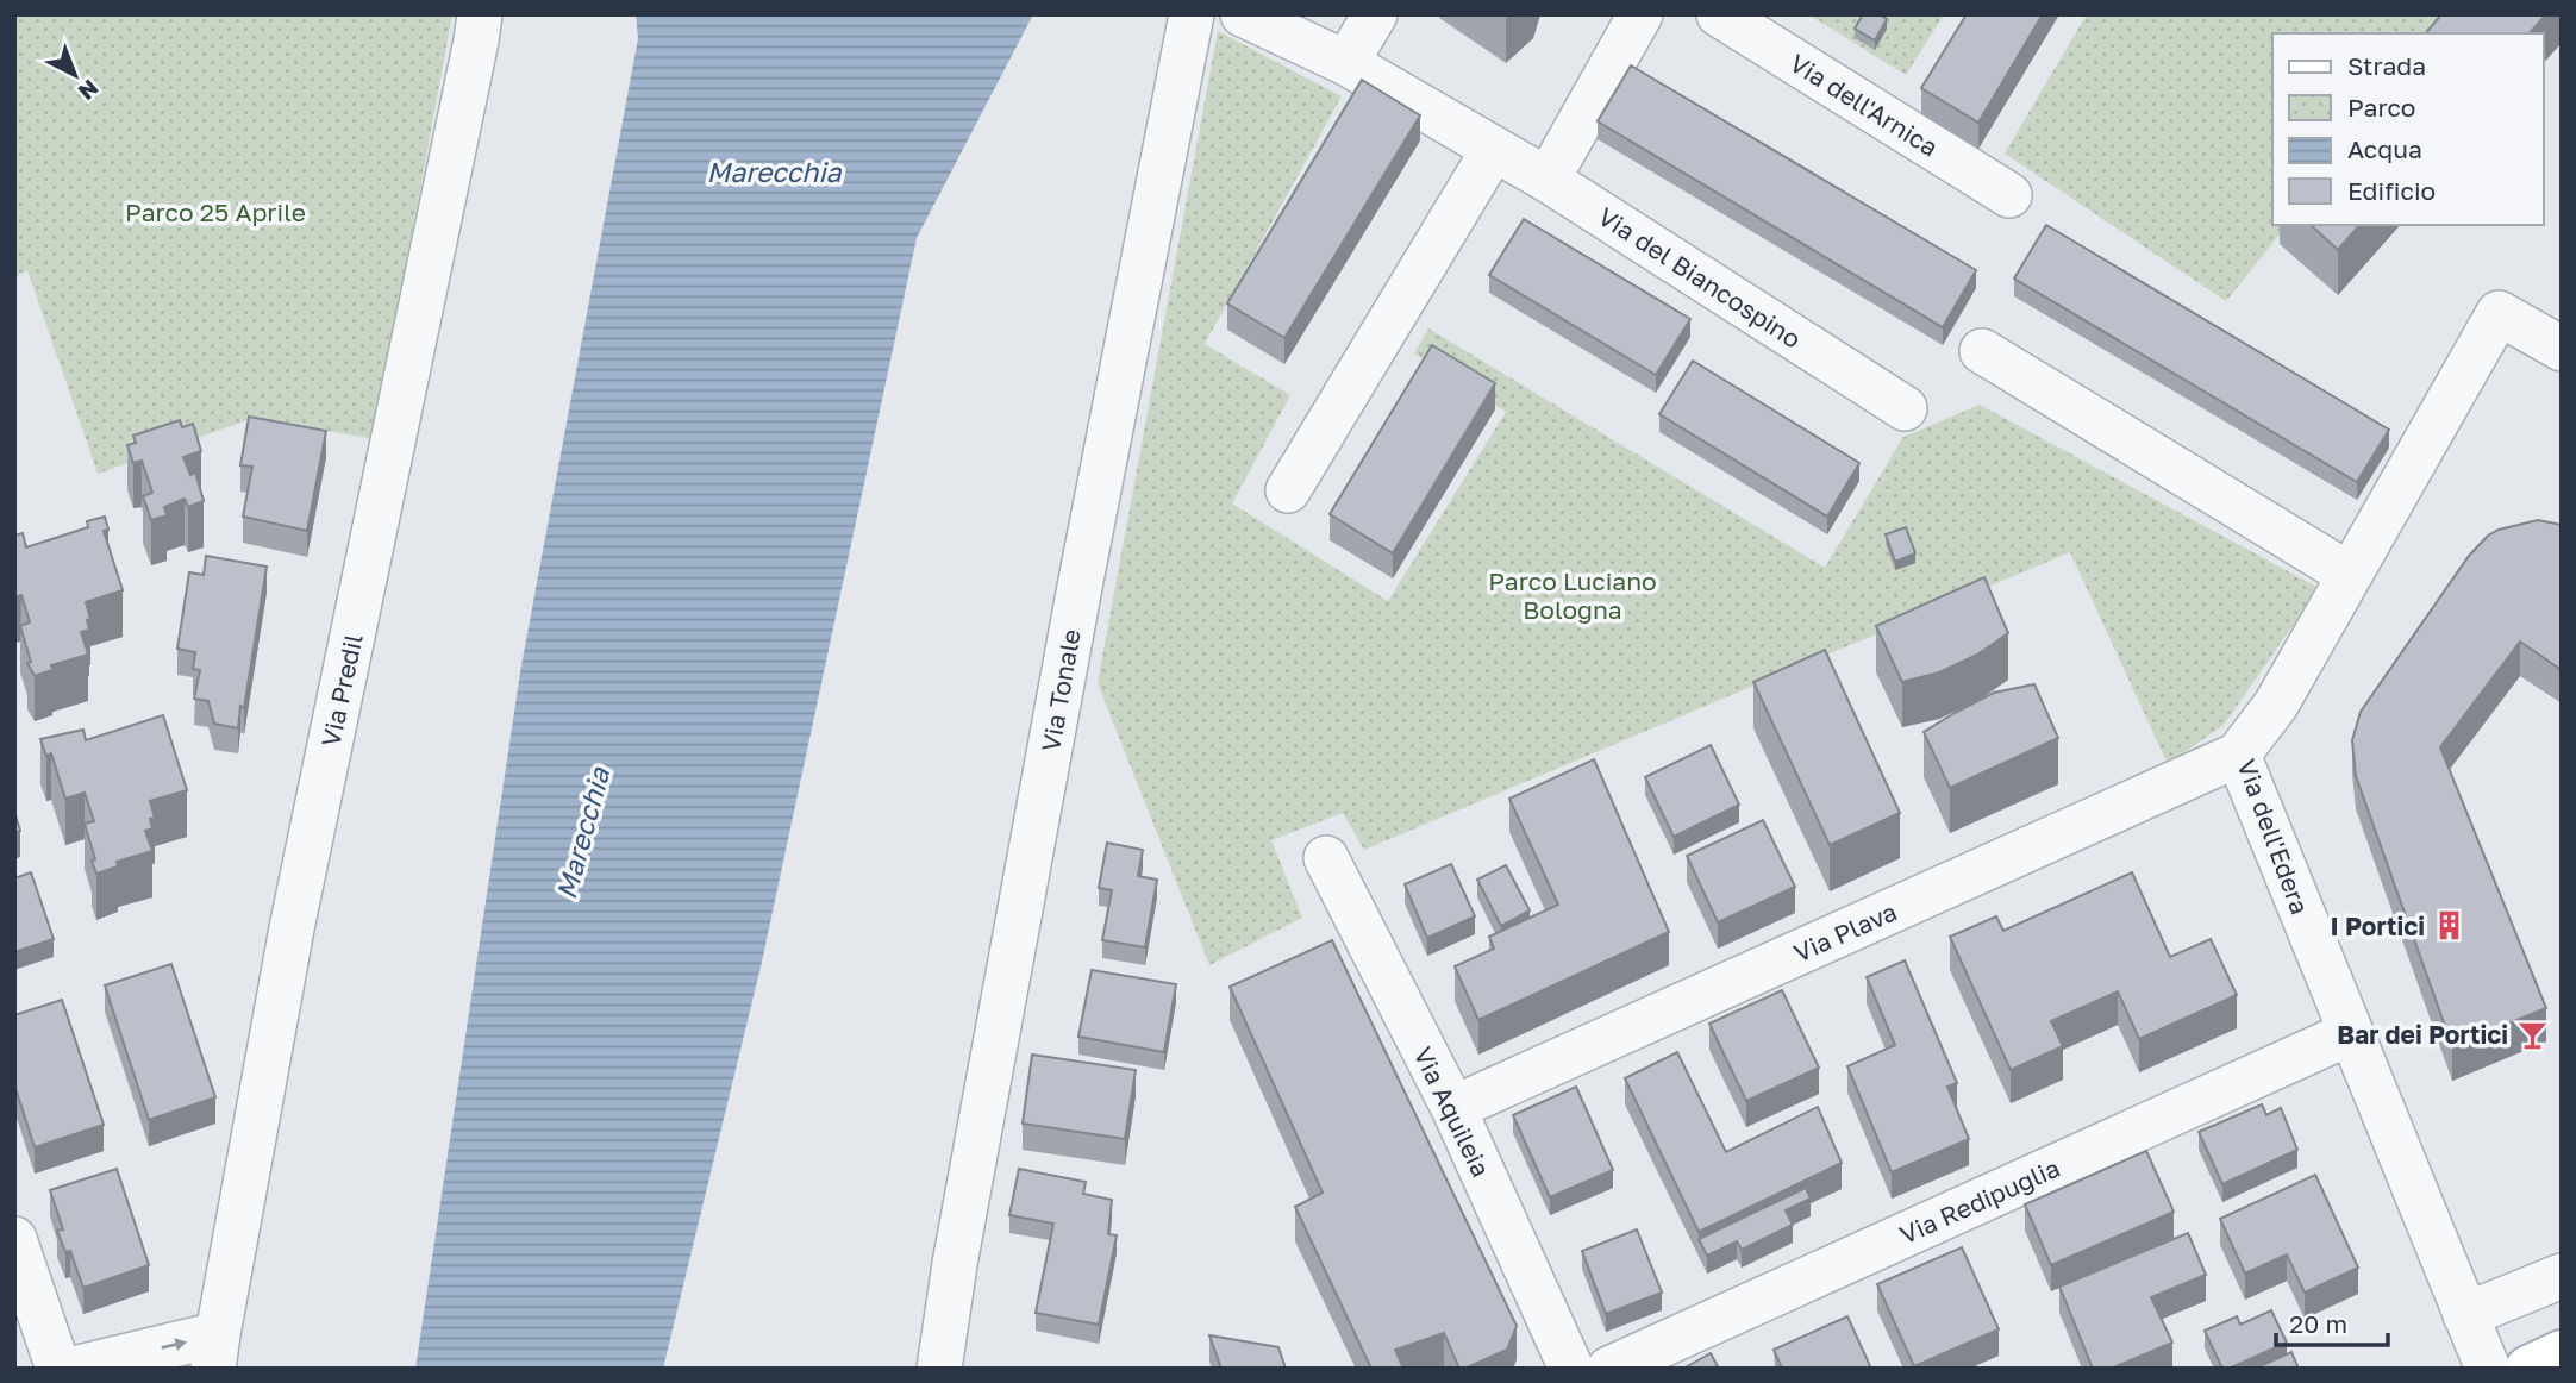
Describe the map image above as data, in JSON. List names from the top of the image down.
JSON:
{
  "streets": {
    "street": [
      "Via dell'Arnica",
      "Via del Biancospino",
      "Via Predil",
      "Via Tonale",
      "Via dell'Edera",
      "Via Plava",
      "Via Aquileia",
      "Via Redipuglia"
    ]
  },
  "crossings": [
    ["Via dell'Edera", "Via Plava"],
    ["Via dell'Edera", "Via Redipuglia"],
    ["Via Plava", "Via Aquileia"]
  ],
  "water": ["Marecchia"],
  "parks": ["Parco 25 Aprile", "Parco Luciano Bologna"],
  "places": {
    "building": ["I Portici"],
    "bar": ["Bar dei Portici"]
  },
  "legend": [
    "Strada",
    "Parco",
    "Acqua",
    "Edificio"
  ],
  "scale_bar": "20 m",
  "north": "bottom right"
}
